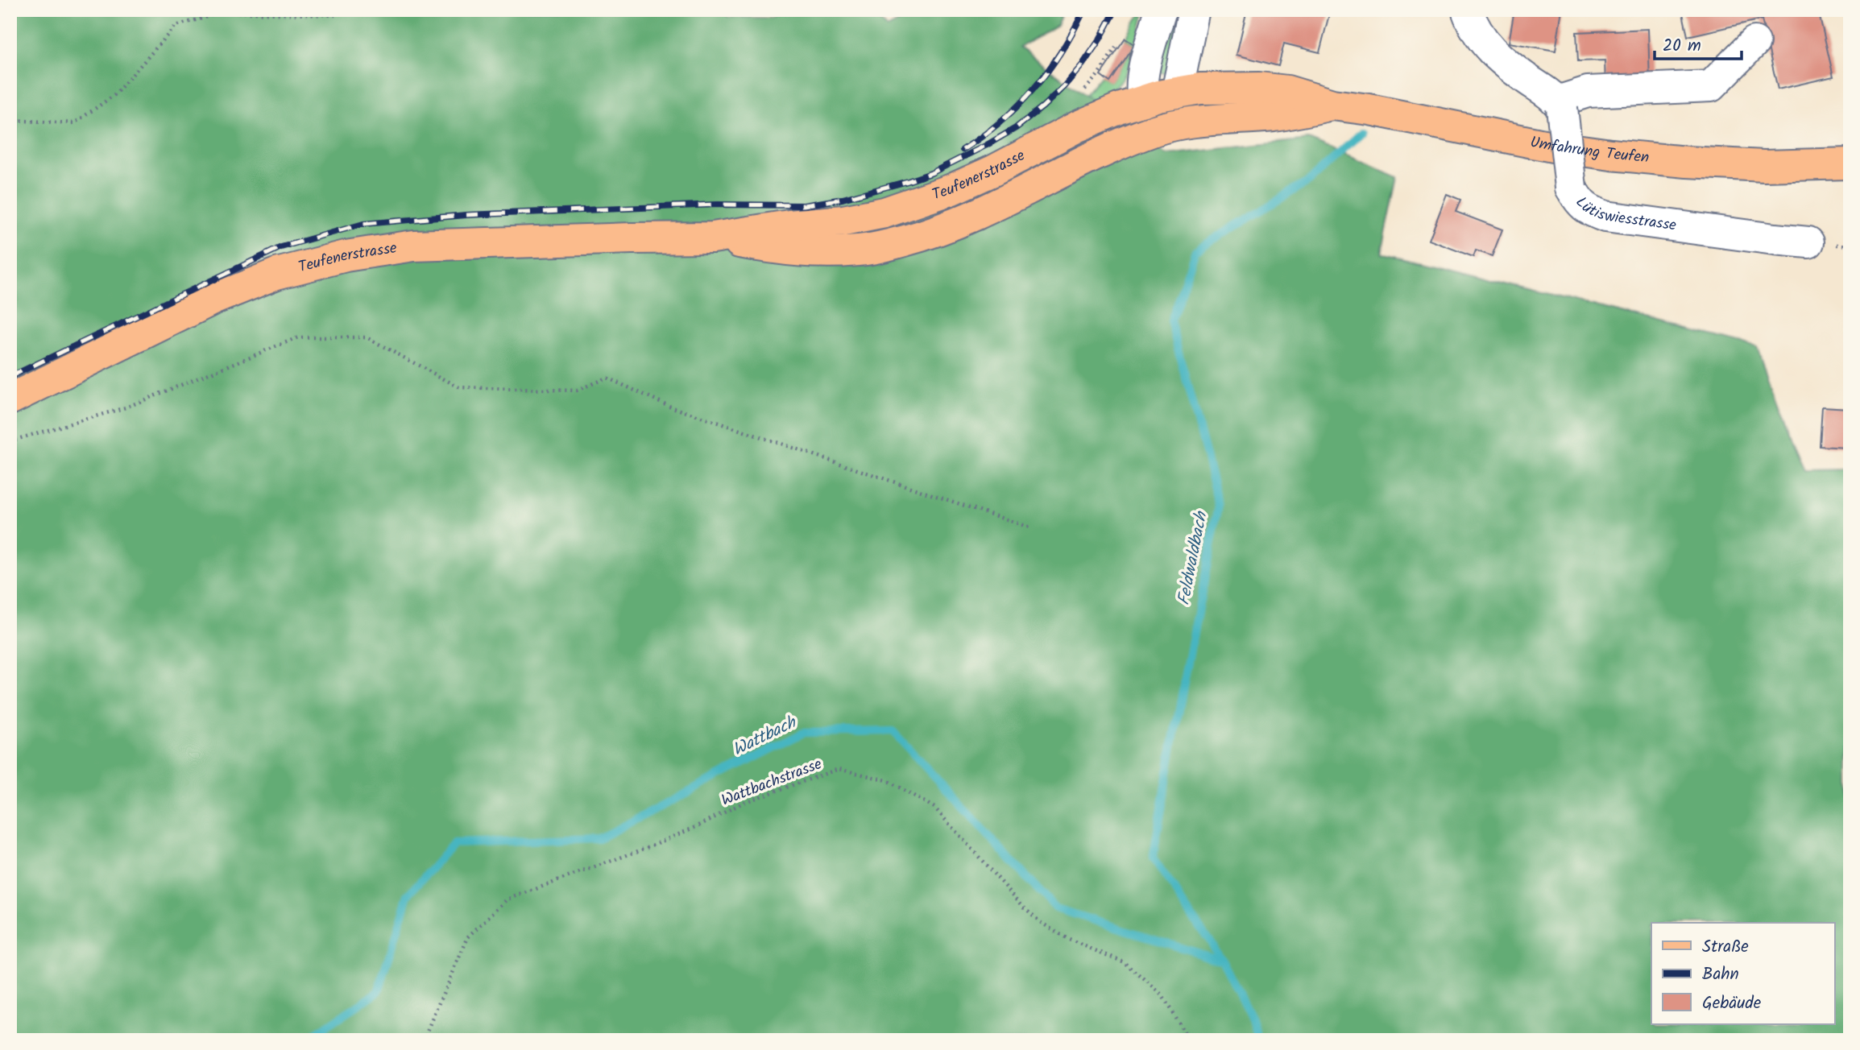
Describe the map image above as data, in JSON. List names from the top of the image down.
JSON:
{
  "streets": {
    "main road": ["Umfahrung Teufen", "Teufenerstrasse"],
    "street": ["Lütiswiesstrasse"],
    "path": ["Wattbachstrasse"]
  },
  "crossings": [
    ["Umfahrung Teufen", "Teufenerstrasse"]
  ],
  "water": ["Feldwaldbach", "Wattbach"],
  "legend": ["Straße", "Bahn", "Gebäude"],
  "scale_bar": "20 m"
}
